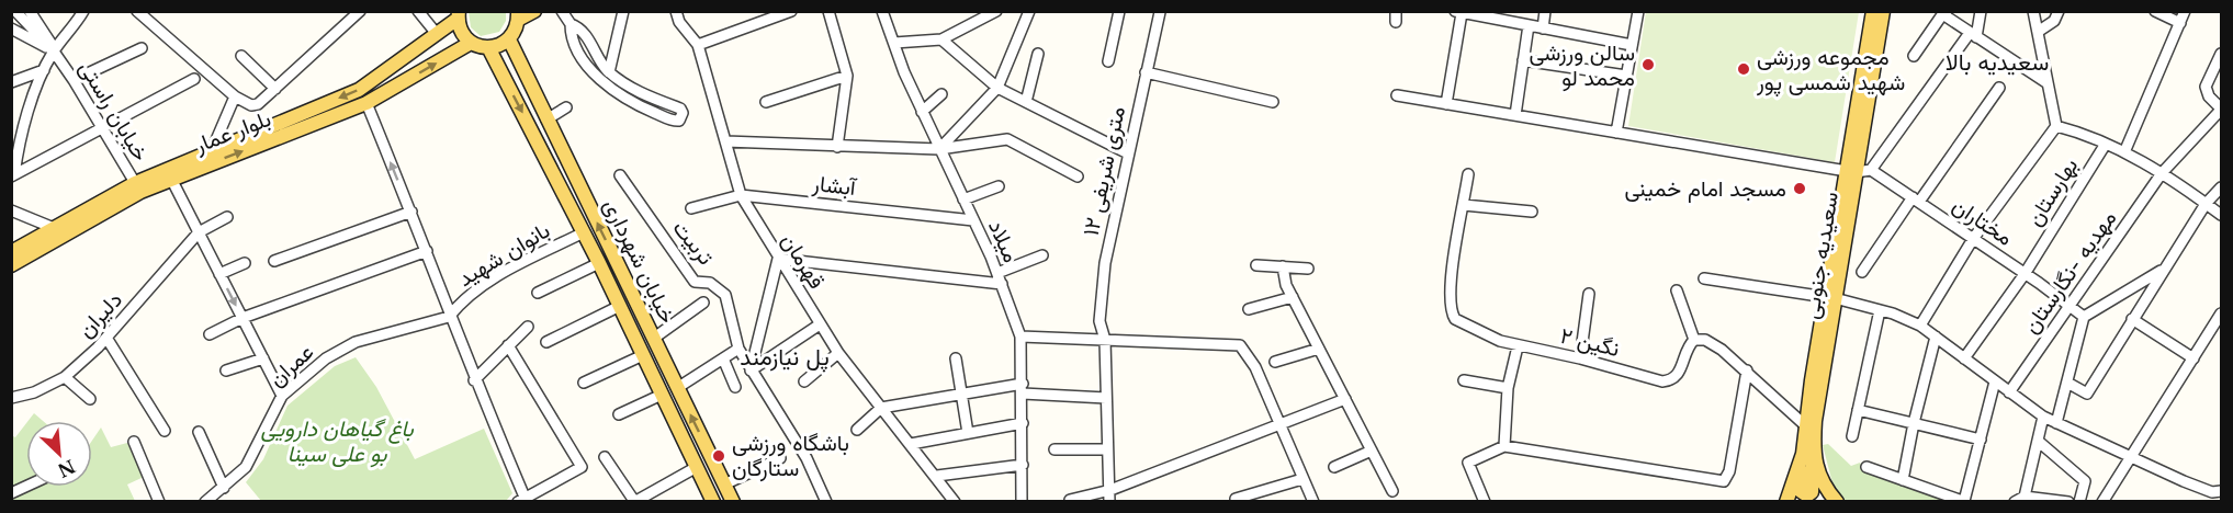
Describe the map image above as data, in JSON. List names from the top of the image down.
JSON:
{
  "streets": {
    "main road": ["بلوار عمار", "سعیدیه جنوبی", "خیابان شهرداری"],
    "street": [
      "خیابان راستی",
      "۱۲ متری شریفی",
      "آبشار",
      "بهارستان",
      "مختاران",
      "میلاد",
      "تربیت",
      "بانوان شهید",
      "قهرمان",
      "مهدیه -نگارستان",
      "دلیران",
      "نگین ۲",
      "عمران"
    ]
  },
  "crossings": [
    ["خیابان راستی", "بلوار عمار"],
    ["آبشار", "میلاد"],
    ["آبشار", "قهرمان"],
    ["بهارستان", "مختاران"],
    ["مختاران", "مهدیه -نگارستان"],
    ["بانوان شهید", "خیابان شهرداری"],
    ["بانوان شهید", "عمران"]
  ],
  "districts": ["سعيدیه بالا", "پل نیازمند"],
  "parks": ["باغ گیاهان دارویی بو علی سینا"],
  "places": [
    "سالن ورزشی محمد لو",
    "مجموعه ورزشی شهید شمسی پور",
    "مسجد امام خمینی",
    "باشگاه ورزشی ستارگان"
  ],
  "north": "bottom right"
}
